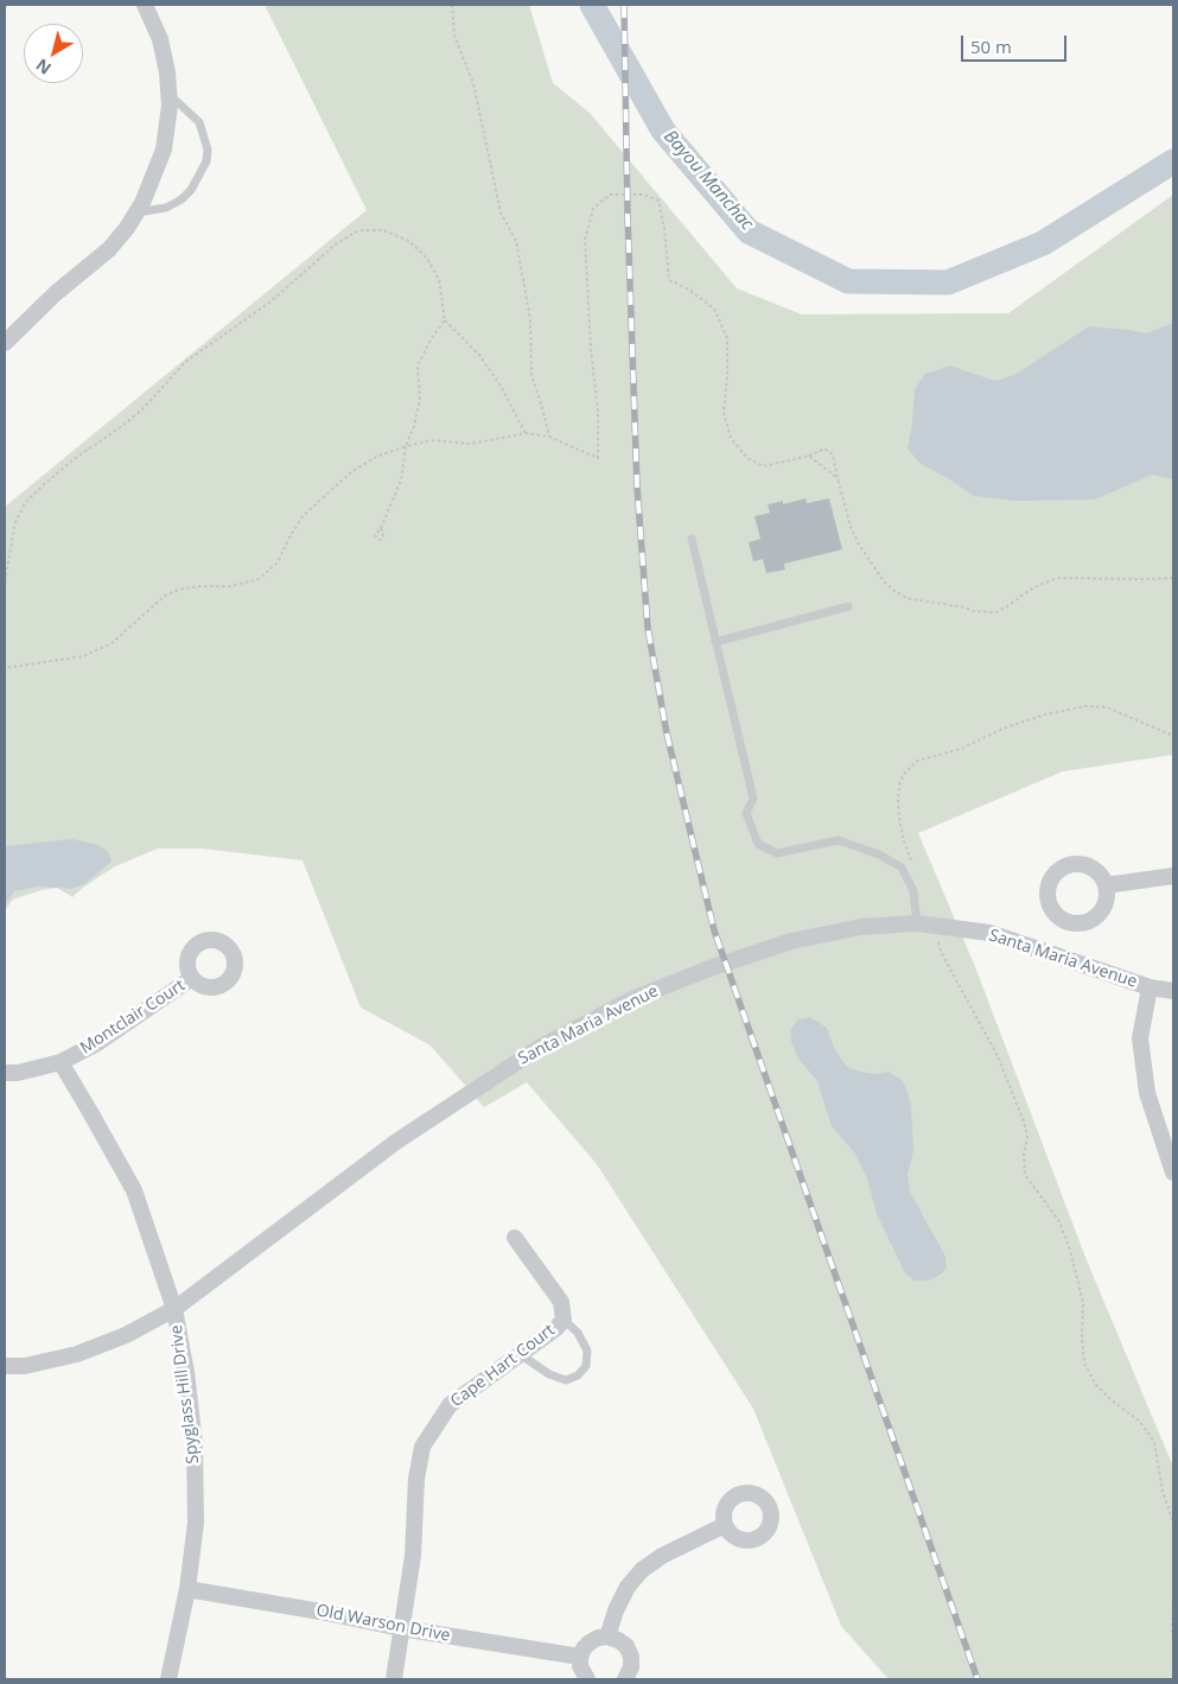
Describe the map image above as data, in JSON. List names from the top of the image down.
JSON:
{
  "streets": {
    "street": [
      "Santa Maria Avenue",
      "Montclair Court",
      "Cape Hart Court",
      "Spyglass Hill Drive",
      "Old Warson Drive"
    ]
  },
  "crossings": [
    ["Santa Maria Avenue", "Spyglass Hill Drive"],
    ["Montclair Court", "Spyglass Hill Drive"],
    ["Cape Hart Court", "Old Warson Drive"],
    ["Spyglass Hill Drive", "Old Warson Drive"]
  ],
  "water": ["Bayou Manchac"],
  "scale_bar": "50 m",
  "north": "bottom left"
}
